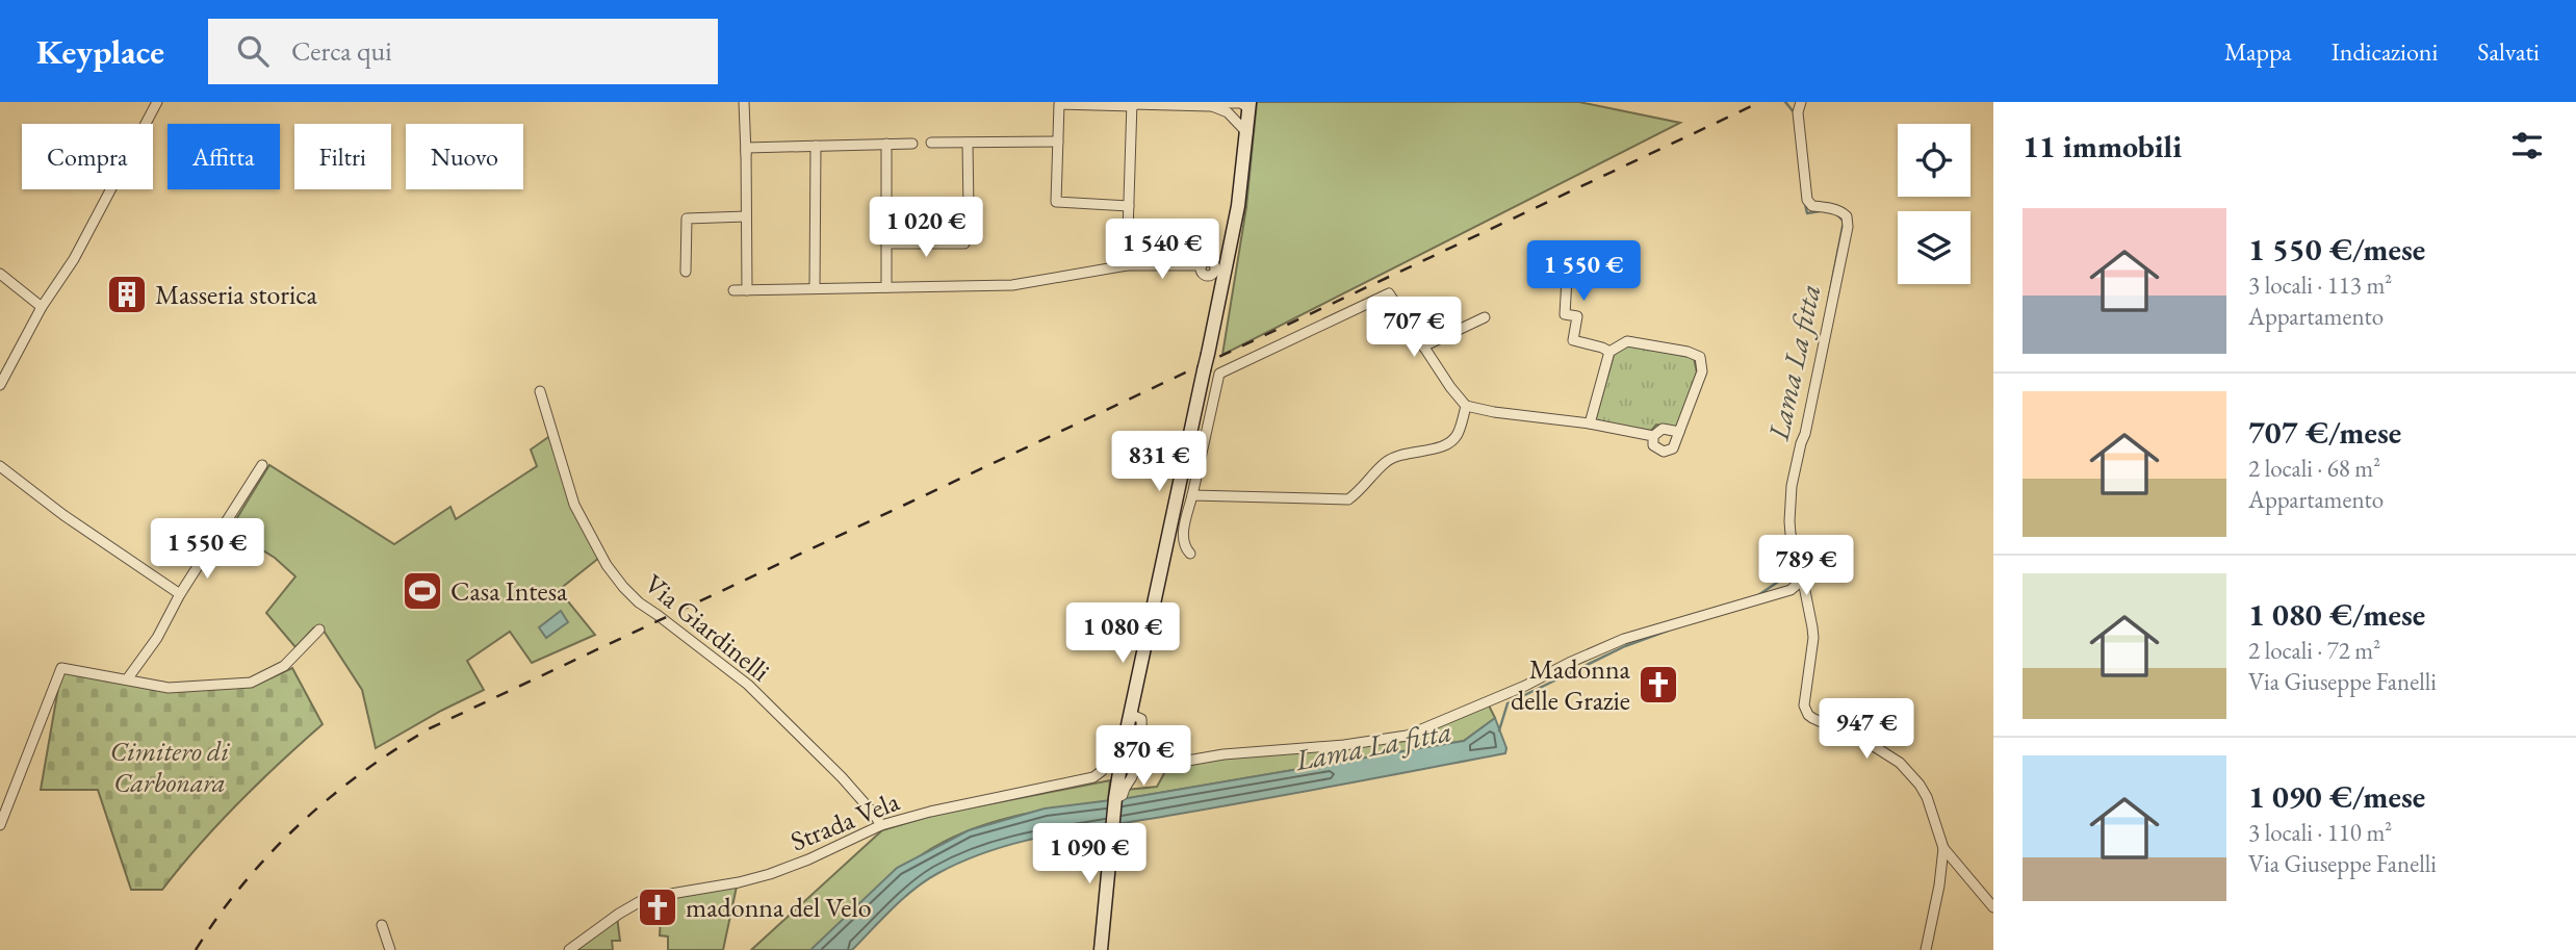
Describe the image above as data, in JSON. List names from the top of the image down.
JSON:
{
  "streets": {
    "street": ["Via Giardinelli", "Strada Vela"]
  },
  "crossings": [
    ["Via Giardinelli", "Strada Vela"]
  ],
  "water": ["Lama La fitta"],
  "parks": ["Cimitero di Carbonara"],
  "places": {
    "building": ["Masseria storica"],
    "sports": ["Casa Intesa"],
    "church": ["Madonna delle Grazie", "madonna del Velo"]
  },
  "page": {
    "header": "Keyplace",
    "search": "Cerca qui",
    "nav": ["Mappa", "Indicazioni", "Salvati"],
    "heading": "11 immobili",
    "chip": [
      "Compra",
      "Affitta",
      "Filtri",
      "Nuovo"
    ],
    "list": [
      {
        "name": "1 550 €/mese",
        "note": "3 locali · 113 m² · Appartamento"
      },
      {
        "name": "707 €/mese",
        "note": "2 locali · 68 m² · Appartamento"
      },
      {
        "name": "1 080 €/mese",
        "note": "2 locali · 72 m² · Via Giuseppe Fanelli"
      },
      {
        "name": "1 090 €/mese",
        "note": "3 locali · 110 m² · Via Giuseppe Fanelli"
      }
    ],
    "price": [
      "1 020 €",
      "1 540 €",
      "1 550 €",
      "707 €",
      "831 €",
      "1 550 €",
      "789 €",
      "1 080 €",
      "947 €",
      "870 €",
      "1 090 €"
    ]
  }
}
